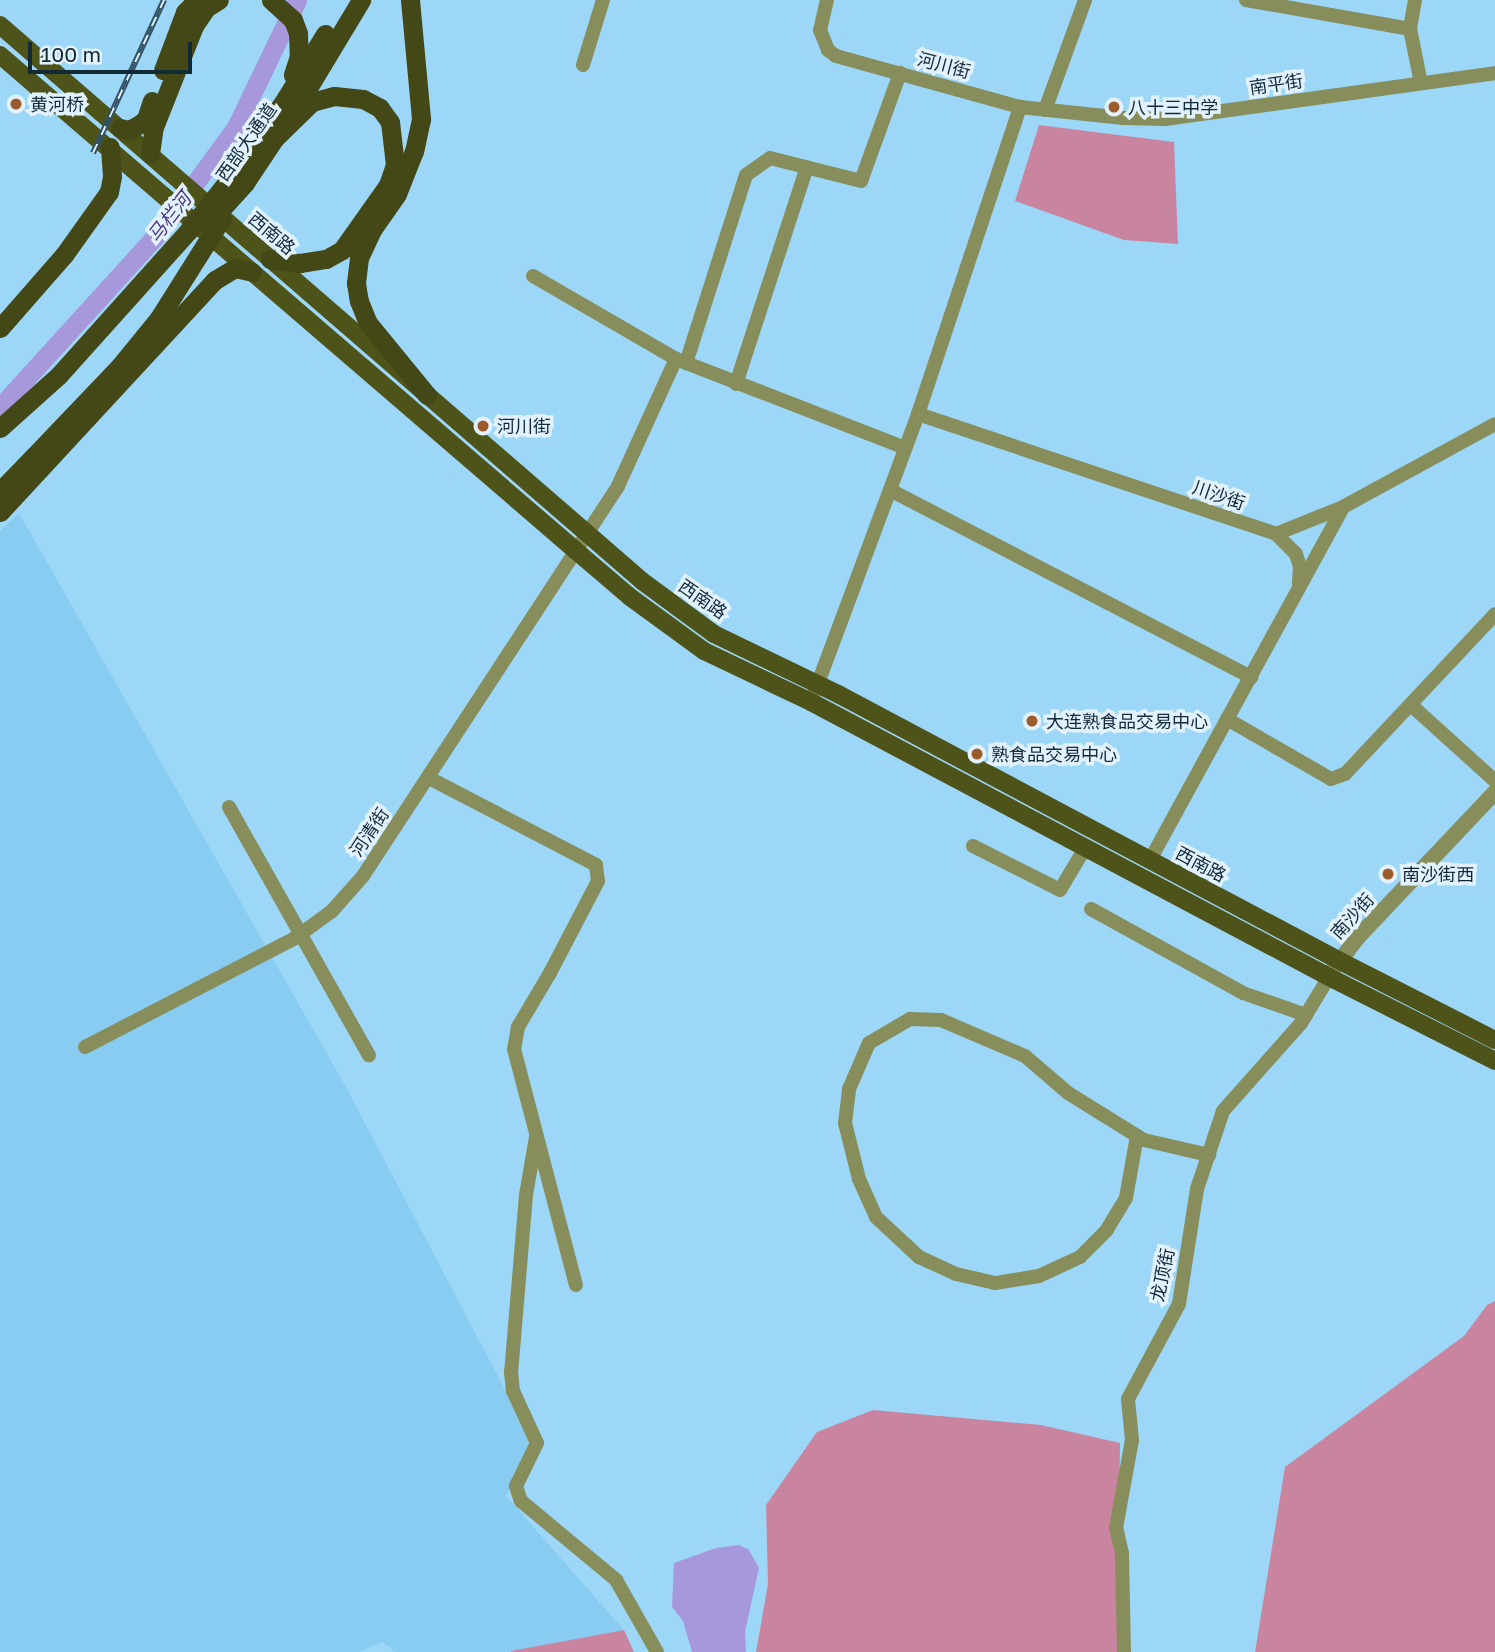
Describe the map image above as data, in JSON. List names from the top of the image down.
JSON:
{
  "streets": {
    "highway": ["西部大通道"],
    "main road": ["西南路"],
    "street": [
      "河川街",
      "南平街",
      "川沙街",
      "河清街",
      "南沙街",
      "龙顶街"
    ]
  },
  "crossings": [
    ["河川街", "南平街"],
    ["河川街", "河清街"],
    ["西南路", "河清街"],
    ["西南路", "南沙街"],
    ["南沙街", "龙顶街"]
  ],
  "water": ["马栏河"],
  "places": [
    "黄河桥",
    "八十三中学",
    "河川街",
    "大连熟食品交易中心",
    "熟食品交易中心",
    "南沙街西"
  ],
  "scale_bar": "100 m"
}
